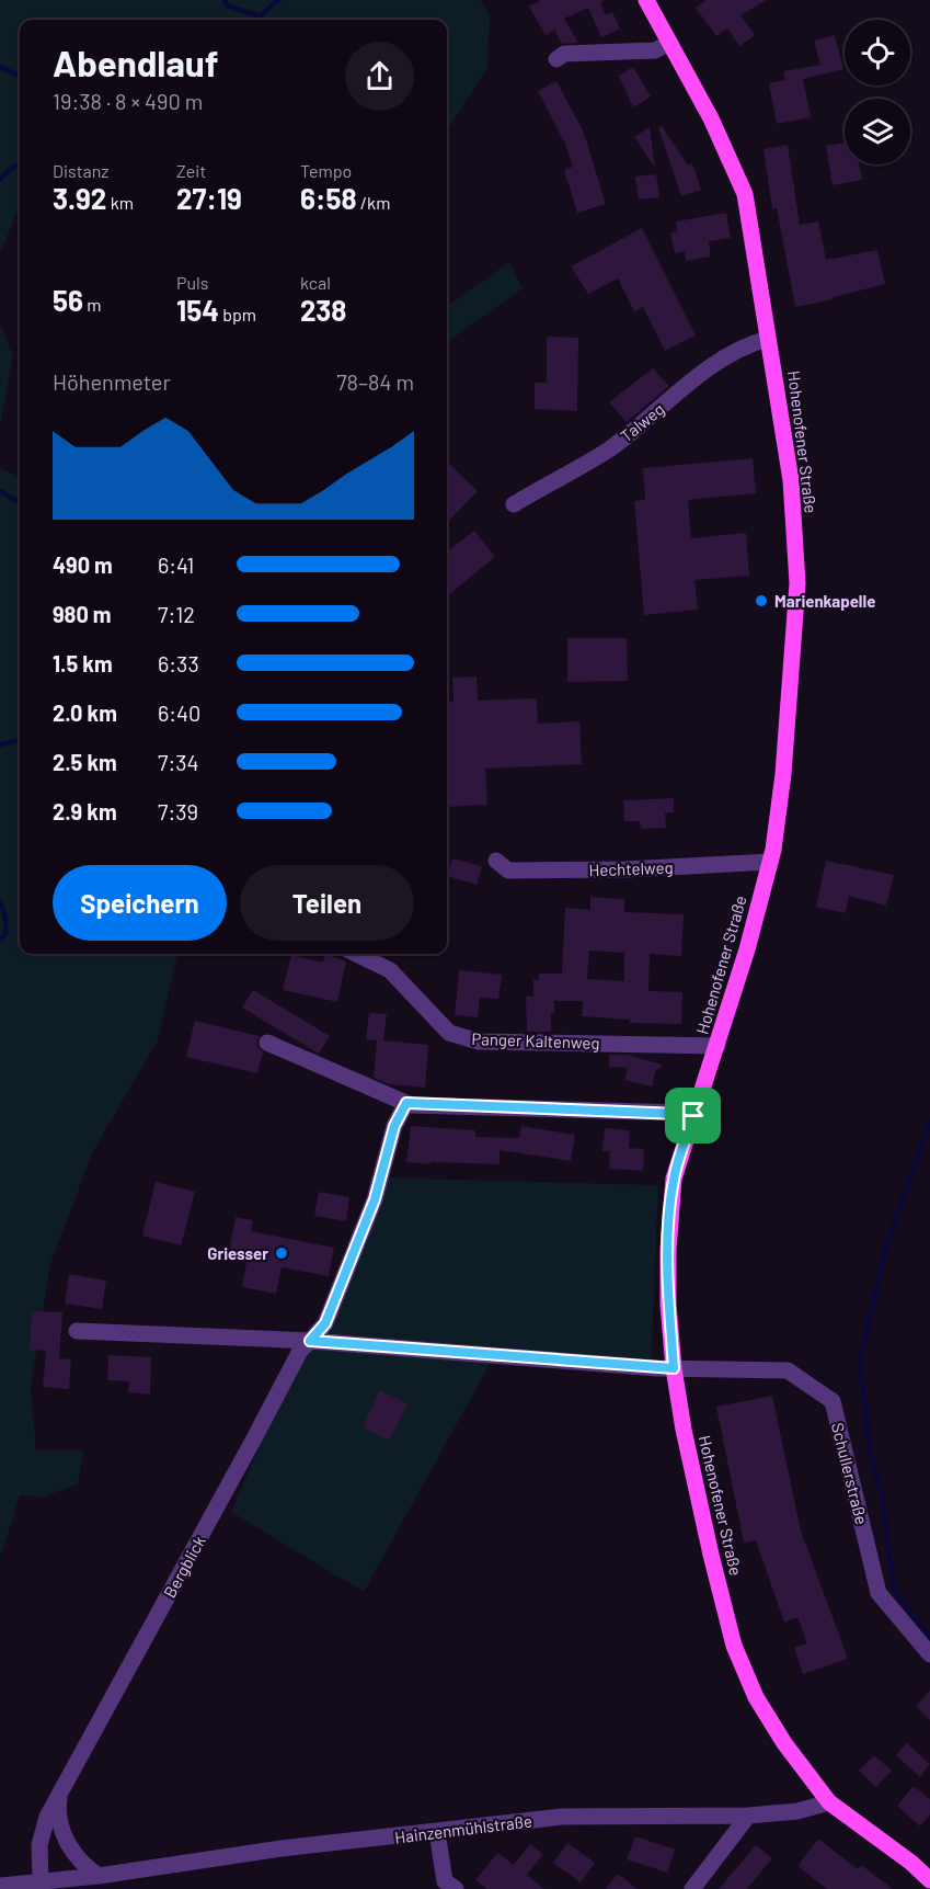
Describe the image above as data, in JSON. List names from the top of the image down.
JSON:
{
  "streets": {
    "main road": ["Hohenofener Straße"],
    "street": [
      "Talweg",
      "Hechtelweg",
      "Panger Kaltenweg",
      "Schullerstraße",
      "Bergblick",
      "Hainzenmühlstraße"
    ]
  },
  "crossings": [
    ["Talweg", "Hohenofener Straße"],
    ["Hohenofener Straße", "Hechtelweg"],
    ["Hohenofener Straße", "Panger Kaltenweg"],
    ["Hohenofener Straße", "Schullerstraße"],
    ["Hohenofener Straße", "Hainzenmühlstraße"],
    ["Bergblick", "Hainzenmühlstraße"]
  ],
  "places": ["Marienkapelle", "Griesser"],
  "page": {
    "heading": ["Abendlauf", "19:38 · 8 × 490 m"],
    "stats": [
      ["Distanz", "3.92 km"],
      ["Zeit", "27:19"],
      ["Tempo", "6:58 /km"],
      ["56 m"],
      ["Puls", "154 bpm"],
      ["kcal", "238"]
    ],
    "chart": ["Höhenmeter", "78–84 m"],
    "list": [
      {
        "name": "490 m",
        "note": "6:41"
      },
      {
        "name": "980 m",
        "note": "7:12"
      },
      {
        "name": "1.5 km",
        "note": "6:33"
      },
      {
        "name": "2.0 km",
        "note": "6:40"
      },
      {
        "name": "2.5 km",
        "note": "7:34"
      },
      {
        "name": "2.9 km",
        "note": "7:39"
      }
    ],
    "buttons": ["Speichern", "Teilen"]
  }
}
